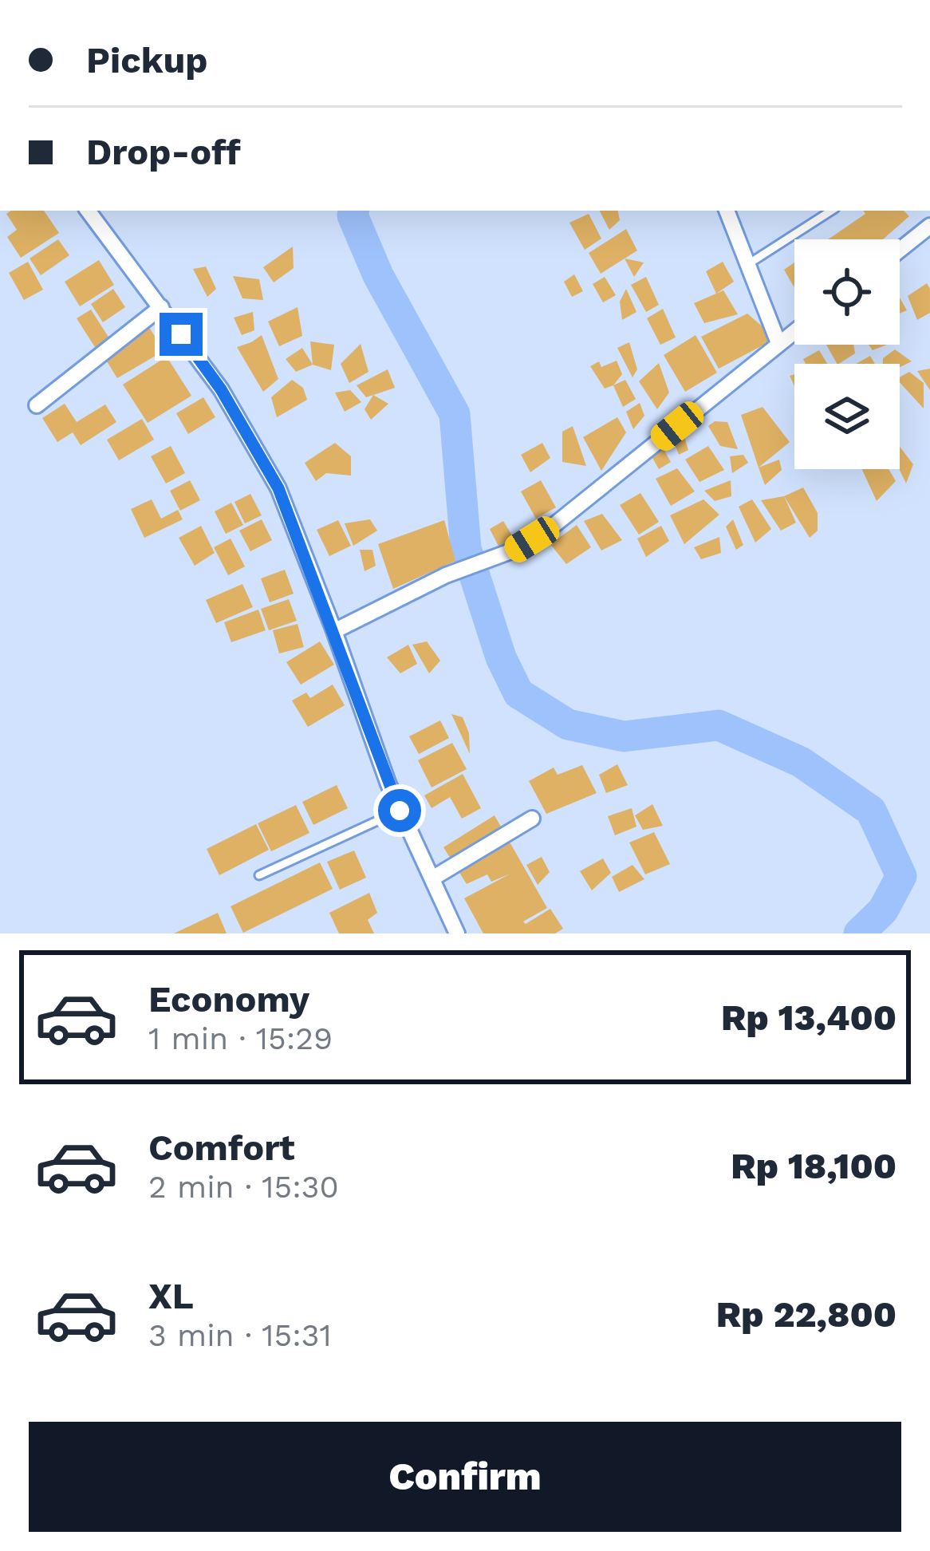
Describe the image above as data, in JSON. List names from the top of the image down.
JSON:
{
  "page": {
    "banner": ["Pickup", "Drop-off"],
    "list": [
      {
        "name": "Economy",
        "note": "1 min · 15:29",
        "value": "Rp 13,400"
      },
      {
        "name": "Comfort",
        "note": "2 min · 15:30",
        "value": "Rp 18,100"
      },
      {
        "name": "XL",
        "note": "3 min · 15:31",
        "value": "Rp 22,800"
      }
    ],
    "buttons": "Confirm"
  }
}
